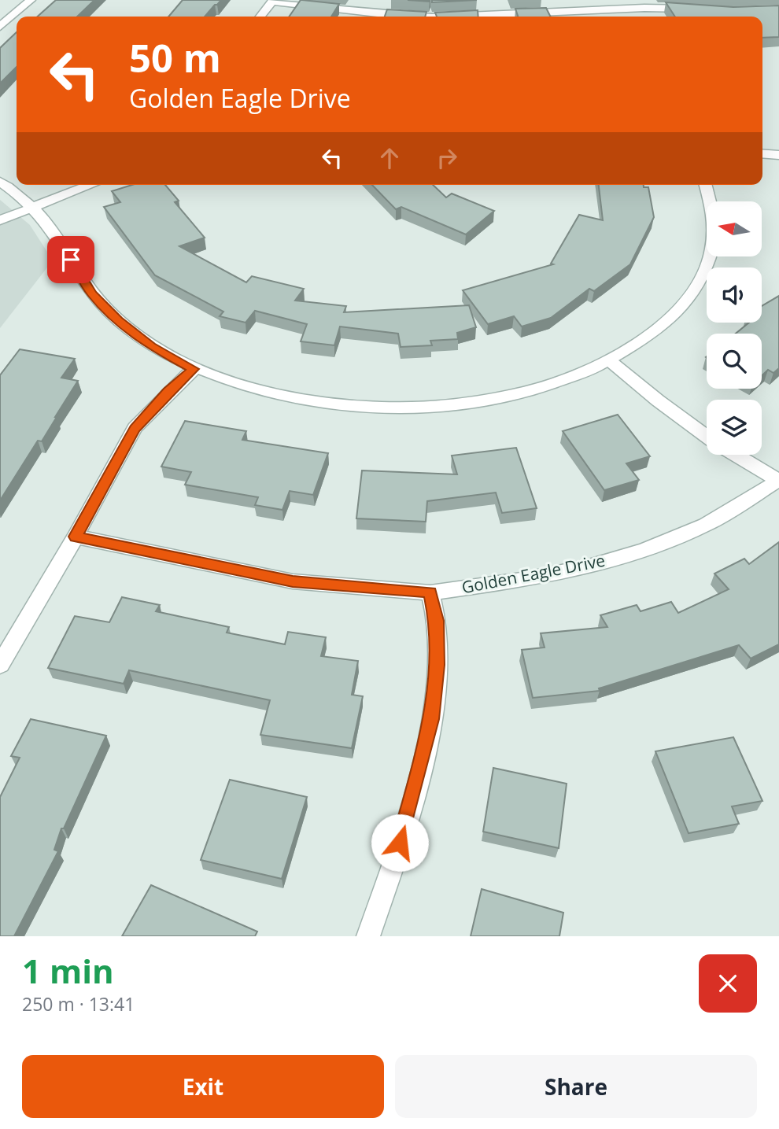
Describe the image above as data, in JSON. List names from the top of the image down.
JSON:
{
  "streets": {
    "street": ["Golden Eagle Drive"]
  },
  "north": "left",
  "page": {
    "turn": ["50 m", "Golden Eagle Drive"],
    "heading": ["1 min", "250 m · 13:41"],
    "buttons": ["Exit", "Share"]
  }
}
